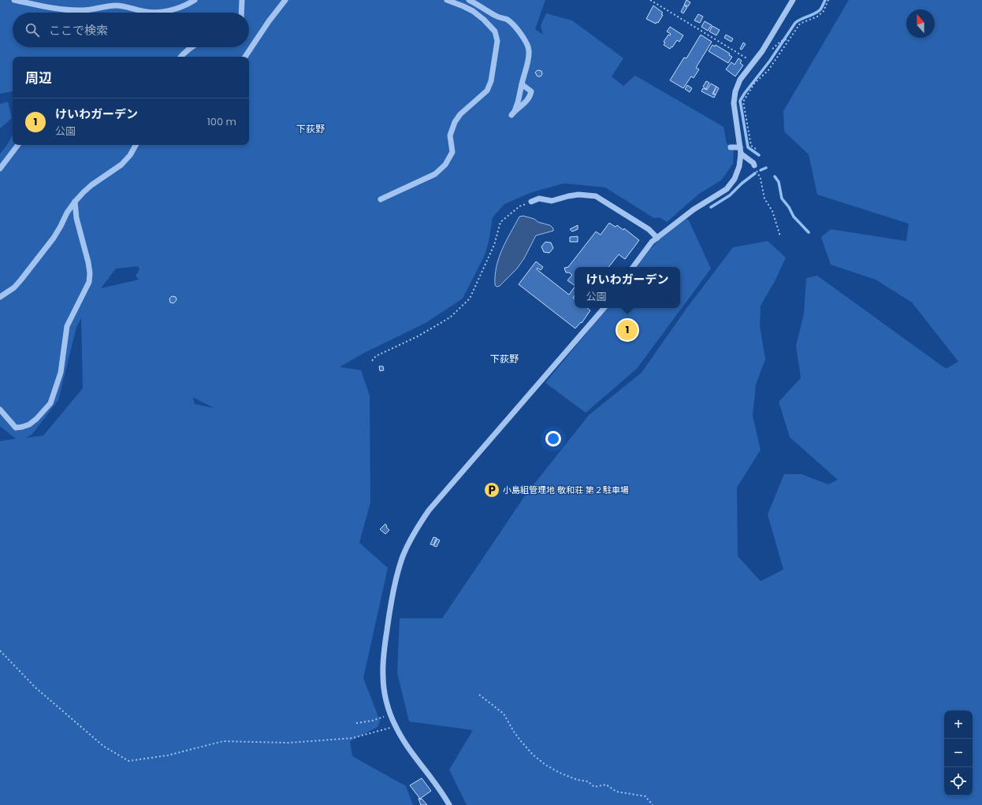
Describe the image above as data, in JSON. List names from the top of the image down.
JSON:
{
  "districts": ["下荻野", "下荻野"],
  "places": {
    "parking": ["小島組管理地 敬和荘 第２駐車場"]
  },
  "north": "top",
  "page": {
    "search": "ここで検索",
    "heading": "周辺",
    "list": [
      {
        "mark": "1",
        "name": "けいわガーデン",
        "note": "公園",
        "value": "100 m"
      }
    ],
    "popup": ["けいわガーデン", "公園"],
    "pins": "1",
    "map_buttons": ["+", "−"]
  }
}
